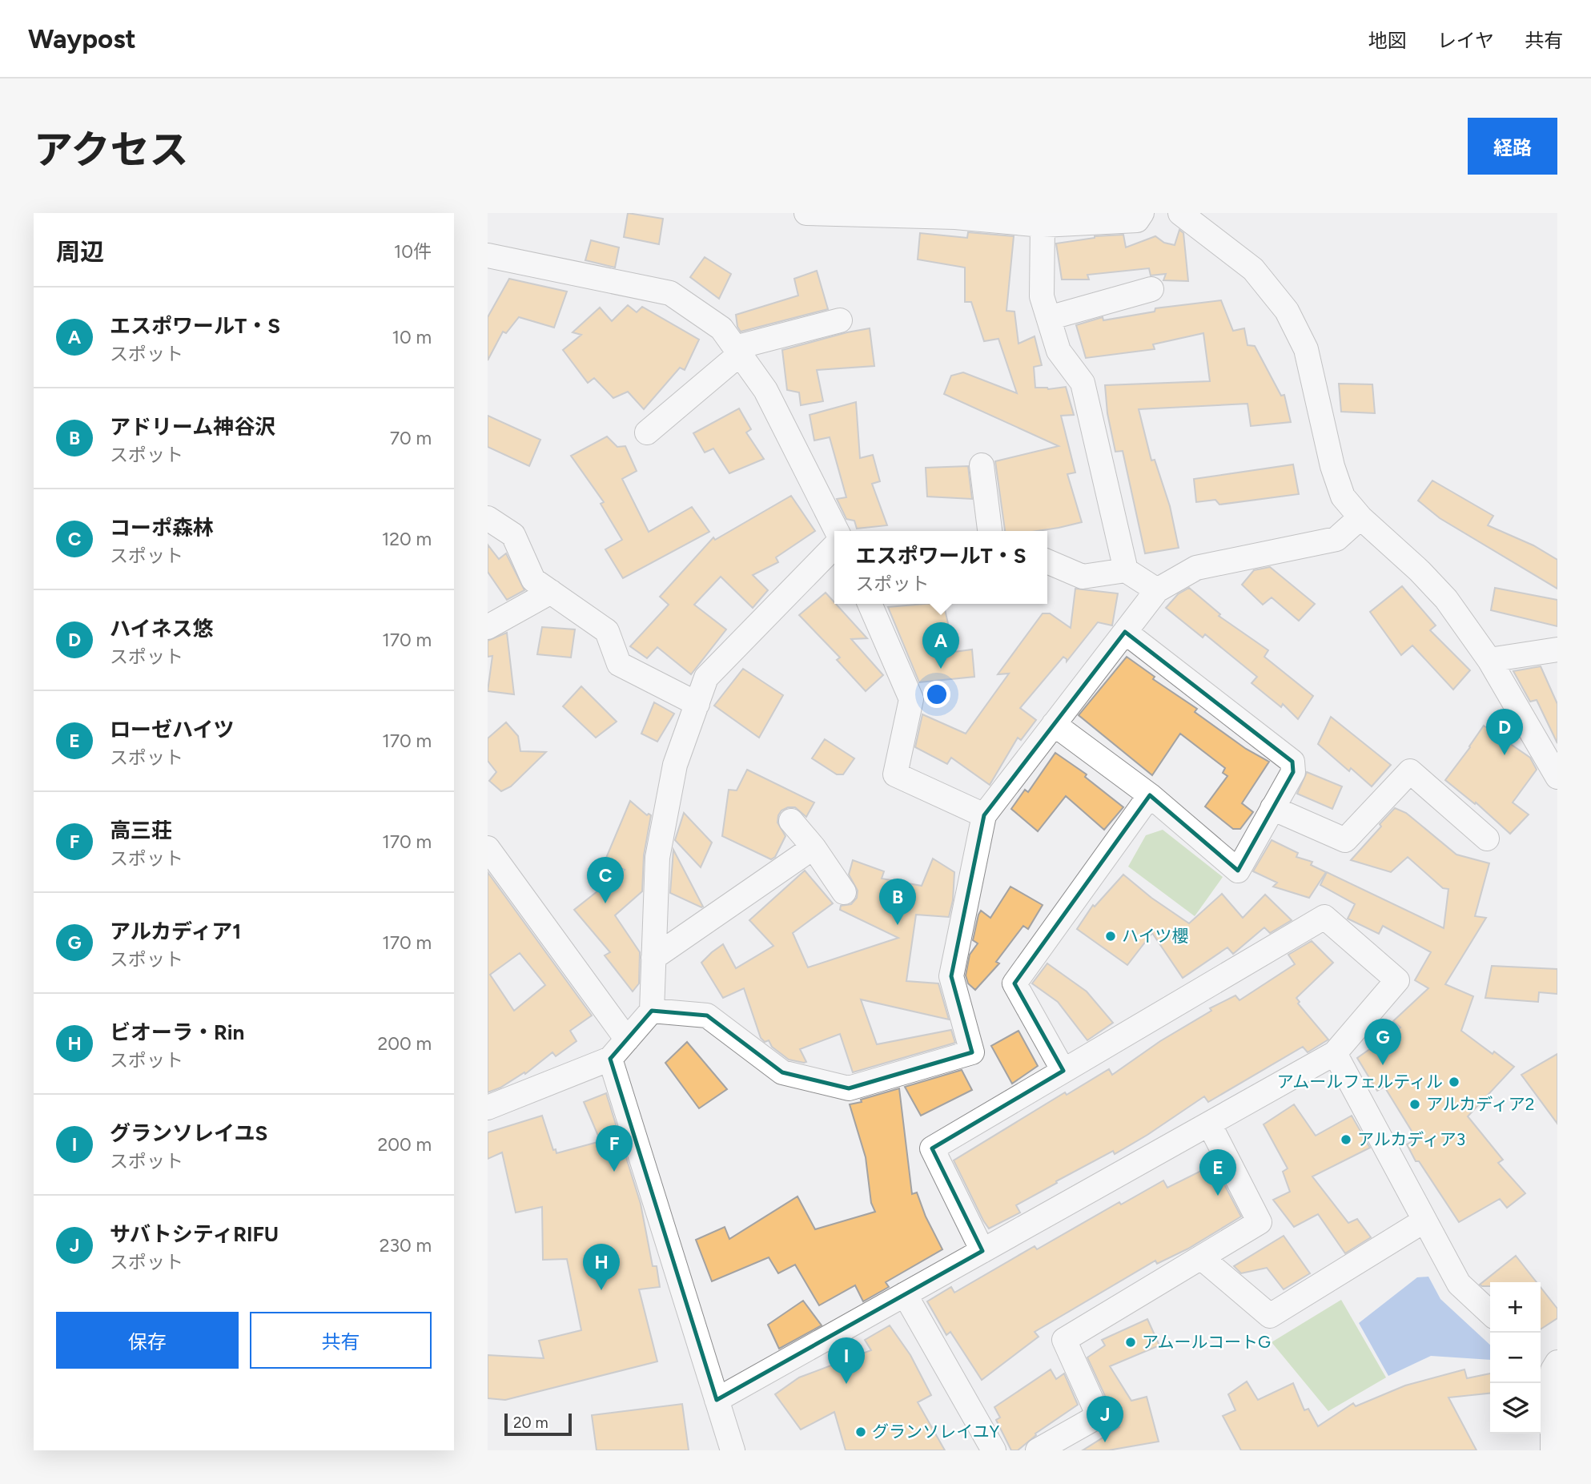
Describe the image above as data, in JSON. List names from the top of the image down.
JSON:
{
  "places": [
    "ハイツ櫻",
    "アムールフェルティル",
    "アルカディア2",
    "アルカディア3",
    "アムールコートG",
    "グランソレイユY"
  ],
  "scale_bar": "20 m",
  "page": {
    "header": "Waypost",
    "nav": ["地図", "レイヤ", "共有"],
    "title": "アクセス",
    "buttons": [
      "経路",
      ["保存", "共有"]
    ],
    "heading": ["周辺", "10件"],
    "list": [
      {
        "mark": "A",
        "name": "エスポワールT・S",
        "note": "スポット",
        "value": "10 m"
      },
      {
        "mark": "B",
        "name": "アドリーム神谷沢",
        "note": "スポット",
        "value": "70 m"
      },
      {
        "mark": "C",
        "name": "コーポ森林",
        "note": "スポット",
        "value": "120 m"
      },
      {
        "mark": "D",
        "name": "ハイネス悠",
        "note": "スポット",
        "value": "170 m"
      },
      {
        "mark": "E",
        "name": "ローゼハイツ",
        "note": "スポット",
        "value": "170 m"
      },
      {
        "mark": "F",
        "name": "高三荘",
        "note": "スポット",
        "value": "170 m"
      },
      {
        "mark": "G",
        "name": "アルカディア1",
        "note": "スポット",
        "value": "170 m"
      },
      {
        "mark": "H",
        "name": "ビオーラ・Rin",
        "note": "スポット",
        "value": "200 m"
      },
      {
        "mark": "I",
        "name": "グランソレイユS",
        "note": "スポット",
        "value": "200 m"
      },
      {
        "mark": "J",
        "name": "サバトシティRIFU",
        "note": "スポット",
        "value": "230 m"
      }
    ],
    "popup": ["エスポワールT・S", "スポット"],
    "pins": [
      "A",
      "D",
      "C",
      "B",
      "G",
      "F",
      "E",
      "H",
      "I",
      "J"
    ],
    "map_buttons": ["+", "−"],
    "scale": "20 m"
  }
}
